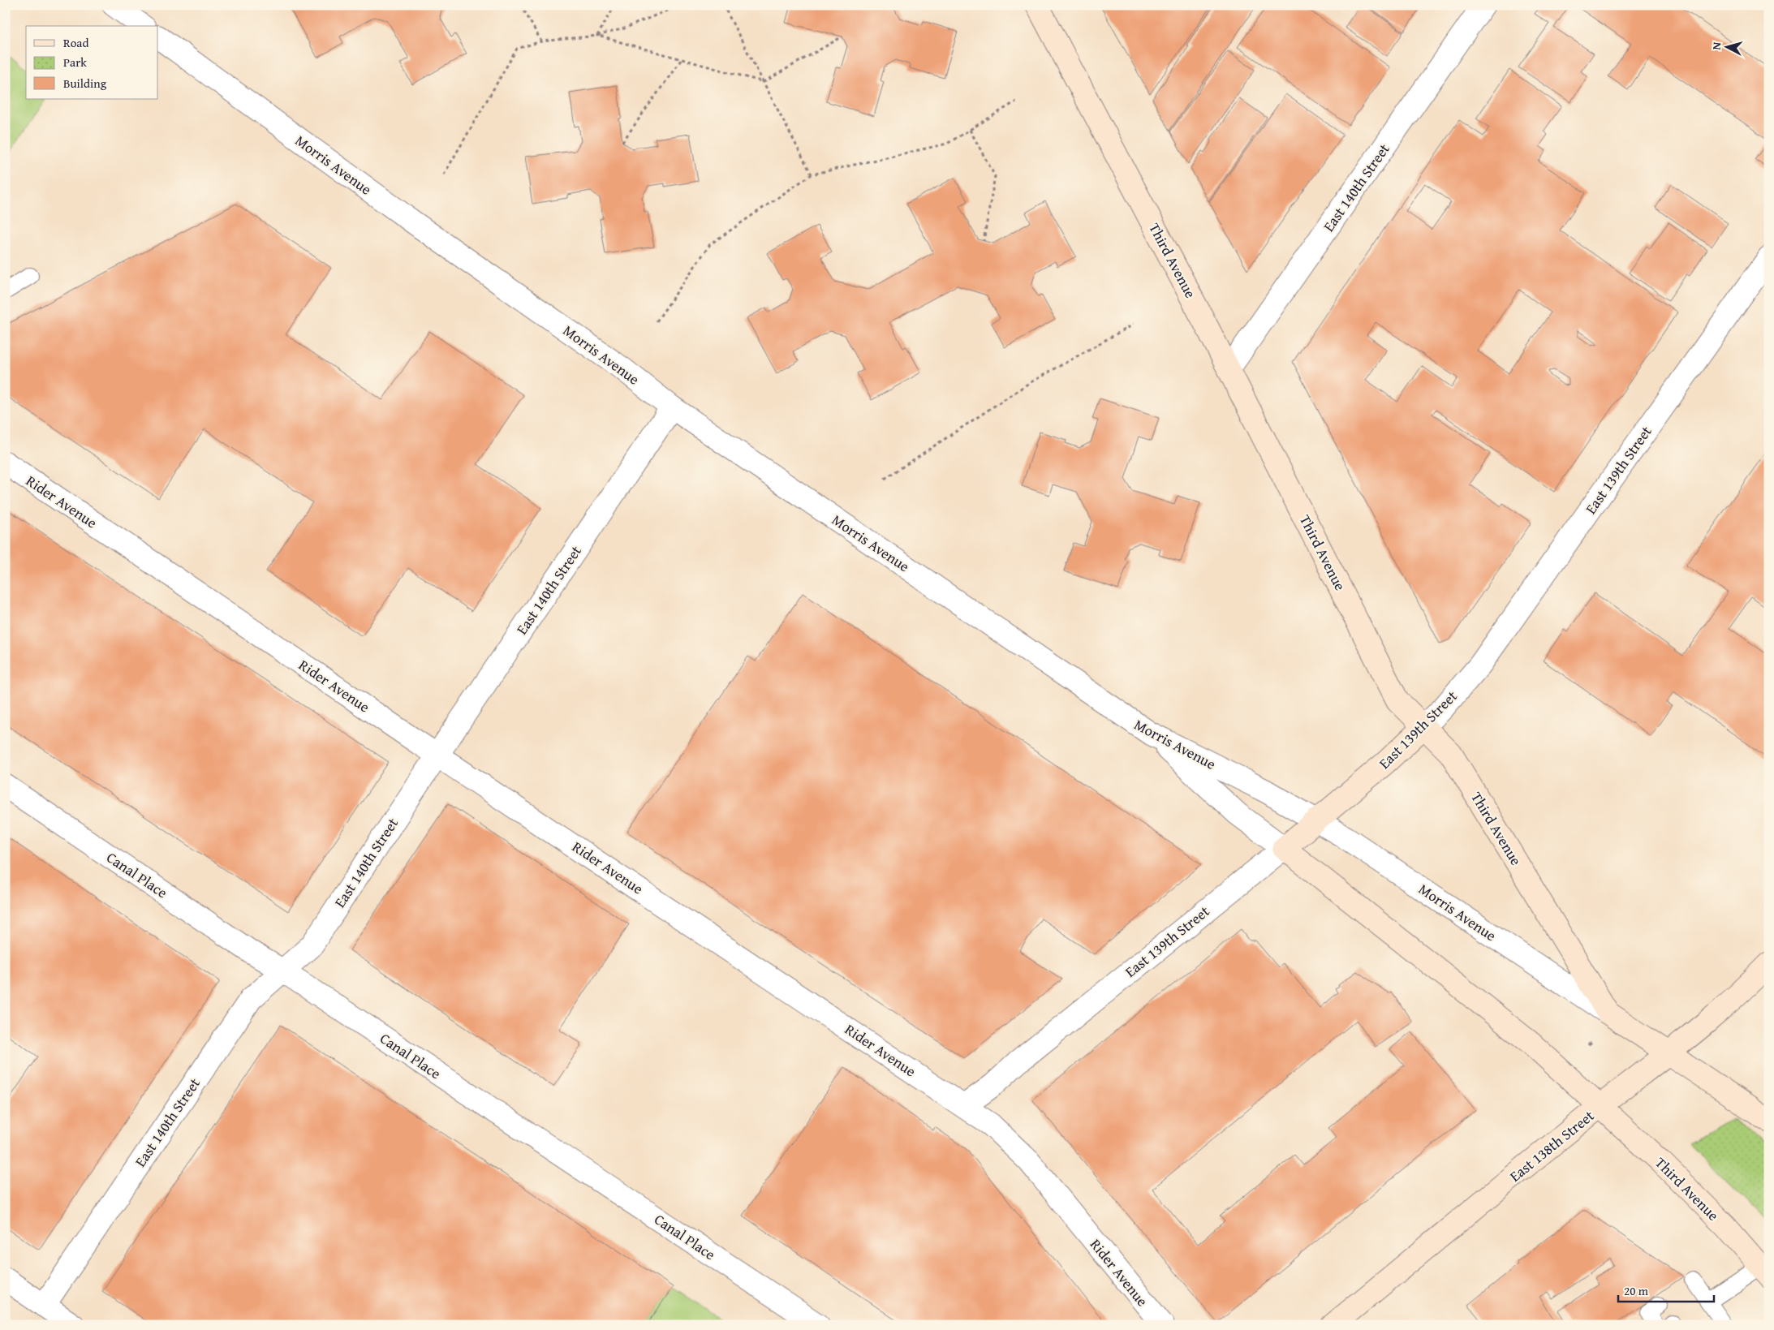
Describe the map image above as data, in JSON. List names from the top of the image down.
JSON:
{
  "streets": {
    "main road": ["Third Avenue", "East 139th Street", "East 138th Street"],
    "street": [
      "Morris Avenue",
      "East 140th Street",
      "Rider Avenue",
      "Canal Place"
    ]
  },
  "crossings": [
    ["Morris Avenue", "East 140th Street"],
    ["Morris Avenue", "Third Avenue"],
    ["Morris Avenue", "East 139th Street"],
    ["East 140th Street", "Third Avenue"],
    ["East 140th Street", "Rider Avenue"],
    ["East 140th Street", "Canal Place"],
    ["Third Avenue", "East 139th Street"],
    ["Third Avenue", "East 138th Street"],
    ["East 139th Street", "Rider Avenue"]
  ],
  "legend": ["Road", "Park", "Building"],
  "scale_bar": "20 m",
  "north": "left"
}
